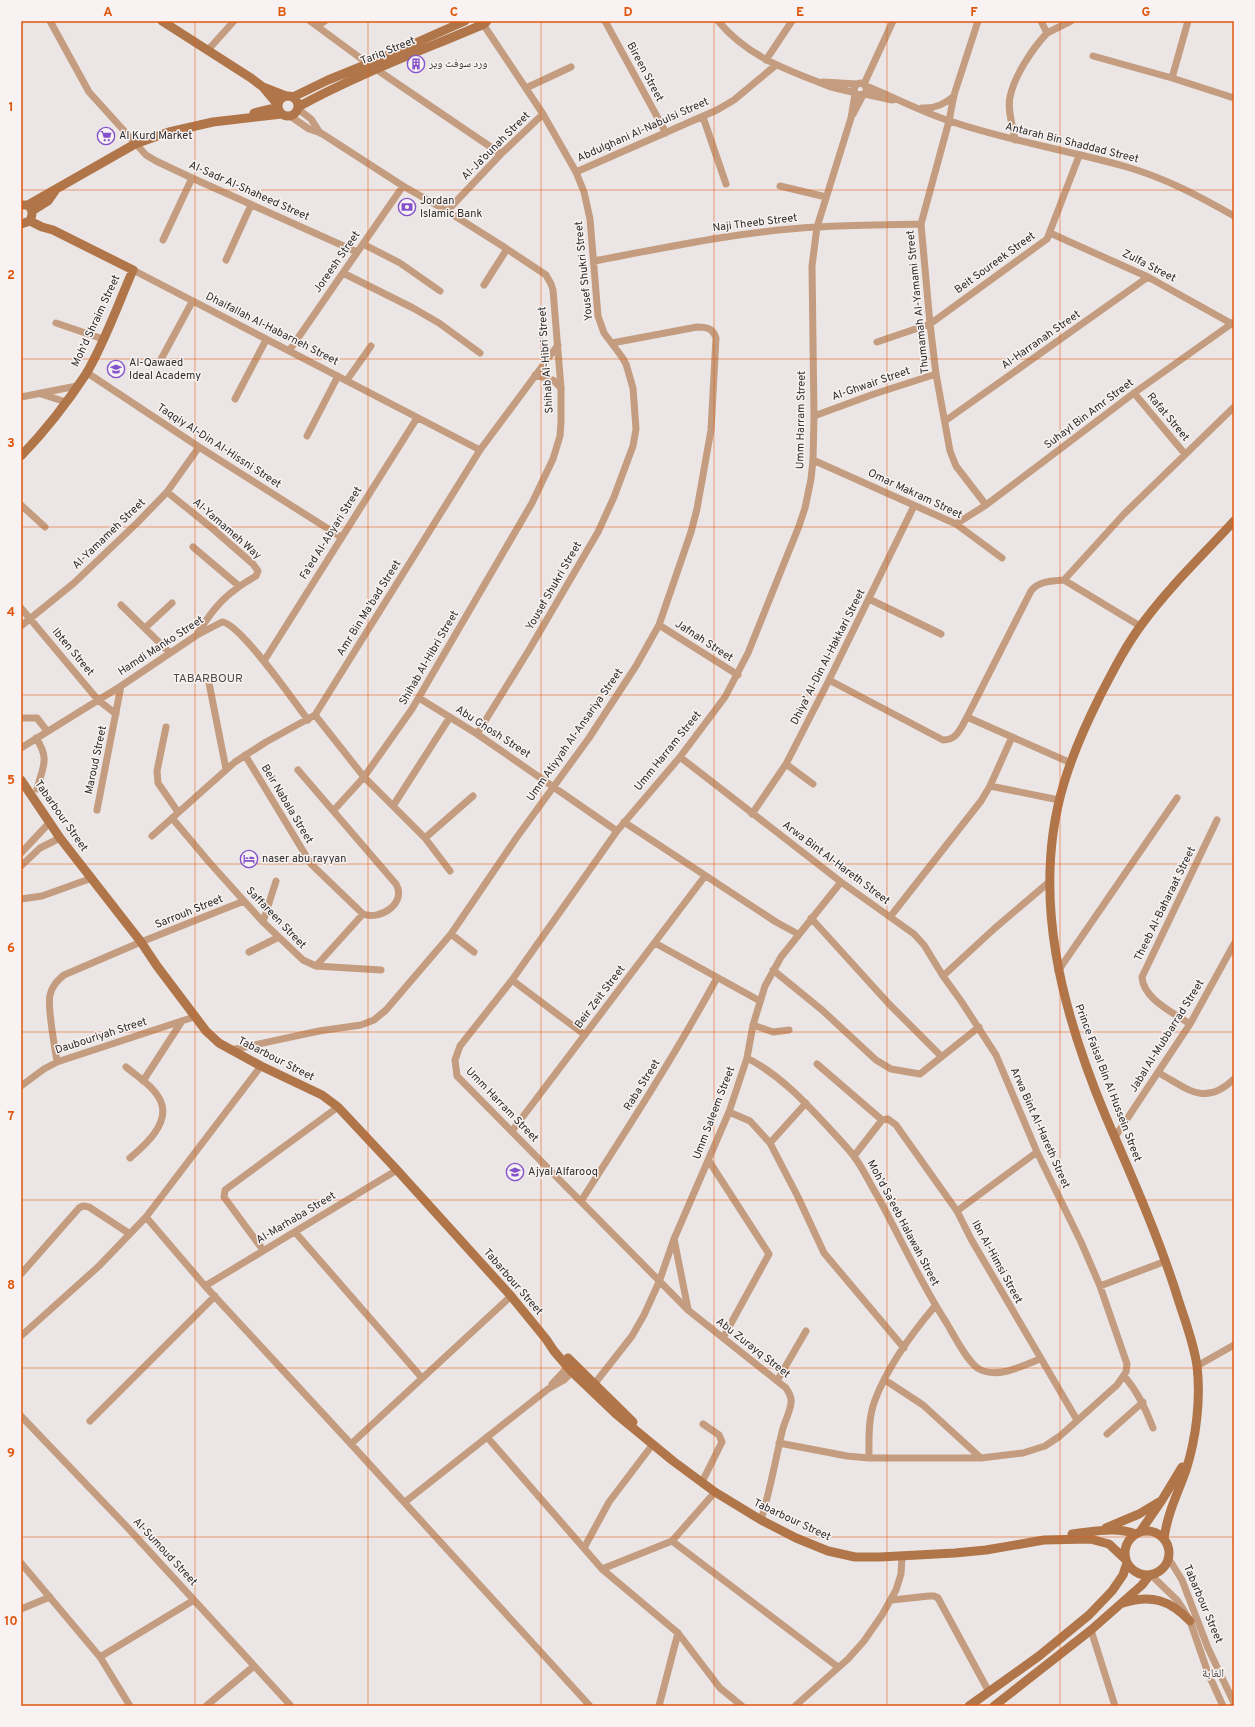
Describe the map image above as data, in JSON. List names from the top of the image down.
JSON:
{
  "streets": {
    "street": [
      "Tariq Street",
      "Bireen Street",
      "Abdulghani Al-Nabulsi Street",
      "Antarah Bin Shaddad Street",
      "Al-Ja’ounah Street",
      "Al-Sadr Al-Shaheed Street",
      "Naji Theeb Street",
      "Joreesh Street",
      "Beit Soureek Street",
      "Zulfa Street",
      "Yousef Shukri Street",
      "Thumamah Al-Yamami Street",
      "Moh'd Shraim Street",
      "Dhaifallah Al-Habarneh Street",
      "Al-Harranah Street",
      "Shihab Al-Hibri Street",
      "Al-Ghwair Street",
      "Suhayl Bin Amr Street",
      "Rafat Street",
      "Umm Harram Street",
      "Taqqiy Al-Din Al-Hissni Street",
      "Omar Makram Street",
      "Al-Yamameh Way",
      "Fa’ed Al-Abyari Street",
      "Al-Yamameh Street",
      "Amr Bin Ma’bad Street",
      "Jafnah Street",
      "Hamdi Manko Street",
      "Ibten Street",
      "Dhiya’ Al-Din Al-Hakkari Street",
      "Abu Ghosh Street",
      "Umm Atiyyah Al-Ansariya Street",
      "Maroud Street",
      "Beir Nabala Street",
      "Tabarbour Street",
      "Arwa Bint Al-Hareth Street",
      "Theeb Al-Baharaat Street",
      "Sarrouh Street",
      "Saffareen Street",
      "Beir Zeit Street",
      "Daubouriyah Street",
      "Jabal Al-Mubbarrad Street",
      "Prince Faisal Bin Al Hussein Street",
      "Raba Street",
      "Umm Saleem Street",
      "Al-Marhaba Street",
      "Moh’d Sa’eeb Halawah Street",
      "Ibn Al-Himsi Street",
      "Abu Zurayq Street",
      "Al-Sumoud Street"
    ]
  },
  "crossings": [
    ["Tariq Street", "Yousef Shukri Street"],
    ["Tariq Street", "Shihab Al-Hibri Street"],
    ["Bireen Street", "Abdulghani Al-Nabulsi Street"],
    ["Abdulghani Al-Nabulsi Street", "Antarah Bin Shaddad Street"],
    ["Abdulghani Al-Nabulsi Street", "Yousef Shukri Street"],
    ["Antarah Bin Shaddad Street", "Beit Soureek Street"],
    ["Antarah Bin Shaddad Street", "Thumamah Al-Yamami Street"],
    ["Antarah Bin Shaddad Street", "Umm Harram Street"],
    ["Al-Ja’ounah Street", "Yousef Shukri Street"],
    ["Al-Ja’ounah Street", "Shihab Al-Hibri Street"],
    ["Al-Sadr Al-Shaheed Street", "Joreesh Street"],
    ["Naji Theeb Street", "Yousef Shukri Street"],
    ["Naji Theeb Street", "Thumamah Al-Yamami Street"],
    ["Naji Theeb Street", "Umm Harram Street"],
    ["Joreesh Street", "Dhaifallah Al-Habarneh Street"],
    ["Joreesh Street", "Shihab Al-Hibri Street"],
    ["Beit Soureek Street", "Zulfa Street"],
    ["Beit Soureek Street", "Thumamah Al-Yamami Street"],
    ["Zulfa Street", "Al-Harranah Street"],
    ["Zulfa Street", "Suhayl Bin Amr Street"],
    ["Yousef Shukri Street", "Abu Ghosh Street"],
    ["Yousef Shukri Street", "Umm Atiyyah Al-Ansariya Street"],
    ["Thumamah Al-Yamami Street", "Al-Harranah Street"],
    ["Thumamah Al-Yamami Street", "Al-Ghwair Street"],
    ["Thumamah Al-Yamami Street", "Suhayl Bin Amr Street"],
    ["Moh'd Shraim Street", "Dhaifallah Al-Habarneh Street"],
    ["Moh'd Shraim Street", "Taqqiy Al-Din Al-Hissni Street"],
    ["Dhaifallah Al-Habarneh Street", "Fa’ed Al-Abyari Street"],
    ["Dhaifallah Al-Habarneh Street", "Amr Bin Ma’bad Street"],
    ["Shihab Al-Hibri Street", "Amr Bin Ma’bad Street"],
    ["Shihab Al-Hibri Street", "Abu Ghosh Street"],
    ["Al-Ghwair Street", "Umm Harram Street"],
    ["Suhayl Bin Amr Street", "Rafat Street"],
    ["Suhayl Bin Amr Street", "Omar Makram Street"],
    ["Umm Harram Street", "Omar Makram Street"],
    ["Umm Harram Street", "Jafnah Street"],
    ["Umm Harram Street", "Abu Ghosh Street"],
    ["Umm Harram Street", "Arwa Bint Al-Hareth Street"],
    ["Umm Harram Street", "Beir Zeit Street"],
    ["Umm Harram Street", "Raba Street"],
    ["Umm Harram Street", "Umm Saleem Street"],
    ["Umm Harram Street", "Abu Zurayq Street"],
    ["Taqqiy Al-Din Al-Hissni Street", "Fa’ed Al-Abyari Street"],
    ["Taqqiy Al-Din Al-Hissni Street", "Al-Yamameh Street"],
    ["Omar Makram Street", "Dhiya’ Al-Din Al-Hakkari Street"],
    ["Al-Yamameh Way", "Al-Yamameh Street"],
    ["Al-Yamameh Way", "Hamdi Manko Street"],
    ["Fa’ed Al-Abyari Street", "Hamdi Manko Street"],
    ["Al-Yamameh Street", "Ibten Street"],
    ["Amr Bin Ma’bad Street", "Hamdi Manko Street"],
    ["Amr Bin Ma’bad Street", "Beir Nabala Street"],
    ["Amr Bin Ma’bad Street", "Saffareen Street"],
    ["Jafnah Street", "Umm Atiyyah Al-Ansariya Street"],
    ["Hamdi Manko Street", "Ibten Street"],
    ["Hamdi Manko Street", "Maroud Street"],
    ["Ibten Street", "Maroud Street"],
    ["Dhiya’ Al-Din Al-Hakkari Street", "Arwa Bint Al-Hareth Street"],
    ["Abu Ghosh Street", "Umm Atiyyah Al-Ansariya Street"],
    ["Umm Atiyyah Al-Ansariya Street", "Tabarbour Street"],
    ["Tabarbour Street", "Sarrouh Street"],
    ["Tabarbour Street", "Daubouriyah Street"],
    ["Tabarbour Street", "Prince Faisal Bin Al Hussein Street"],
    ["Tabarbour Street", "Umm Saleem Street"],
    ["Tabarbour Street", "Al-Marhaba Street"],
    ["Tabarbour Street", "Abu Zurayq Street"],
    ["Arwa Bint Al-Hareth Street", "Umm Saleem Street"],
    ["Theeb Al-Baharaat Street", "Jabal Al-Mubbarrad Street"],
    ["Sarrouh Street", "Saffareen Street"],
    ["Sarrouh Street", "Daubouriyah Street"],
    ["Jabal Al-Mubbarrad Street", "Prince Faisal Bin Al Hussein Street"],
    ["Umm Saleem Street", "Moh’d Sa’eeb Halawah Street"],
    ["Umm Saleem Street", "Abu Zurayq Street"],
    ["Moh’d Sa’eeb Halawah Street", "Ibn Al-Himsi Street"]
  ],
  "districts": ["TABARBOUR", "الغابة"],
  "places": {
    "building": ["ورد سوفت وير"],
    "supermarket": ["Al Kurd Market"],
    "bank": ["Jordan Islamic Bank"],
    "school or university": ["Al-Qawaed Ideal Academy", "Ajyal Alfarooq"],
    "hotel": ["naser abu rayyan"]
  },
  "grid": {
    "columns": [
      "A",
      "B",
      "C",
      "D",
      "E",
      "F",
      "G"
    ],
    "rows": [
      "1",
      "2",
      "3",
      "4",
      "5",
      "6",
      "7",
      "8",
      "9",
      "10"
    ]
  }
}
